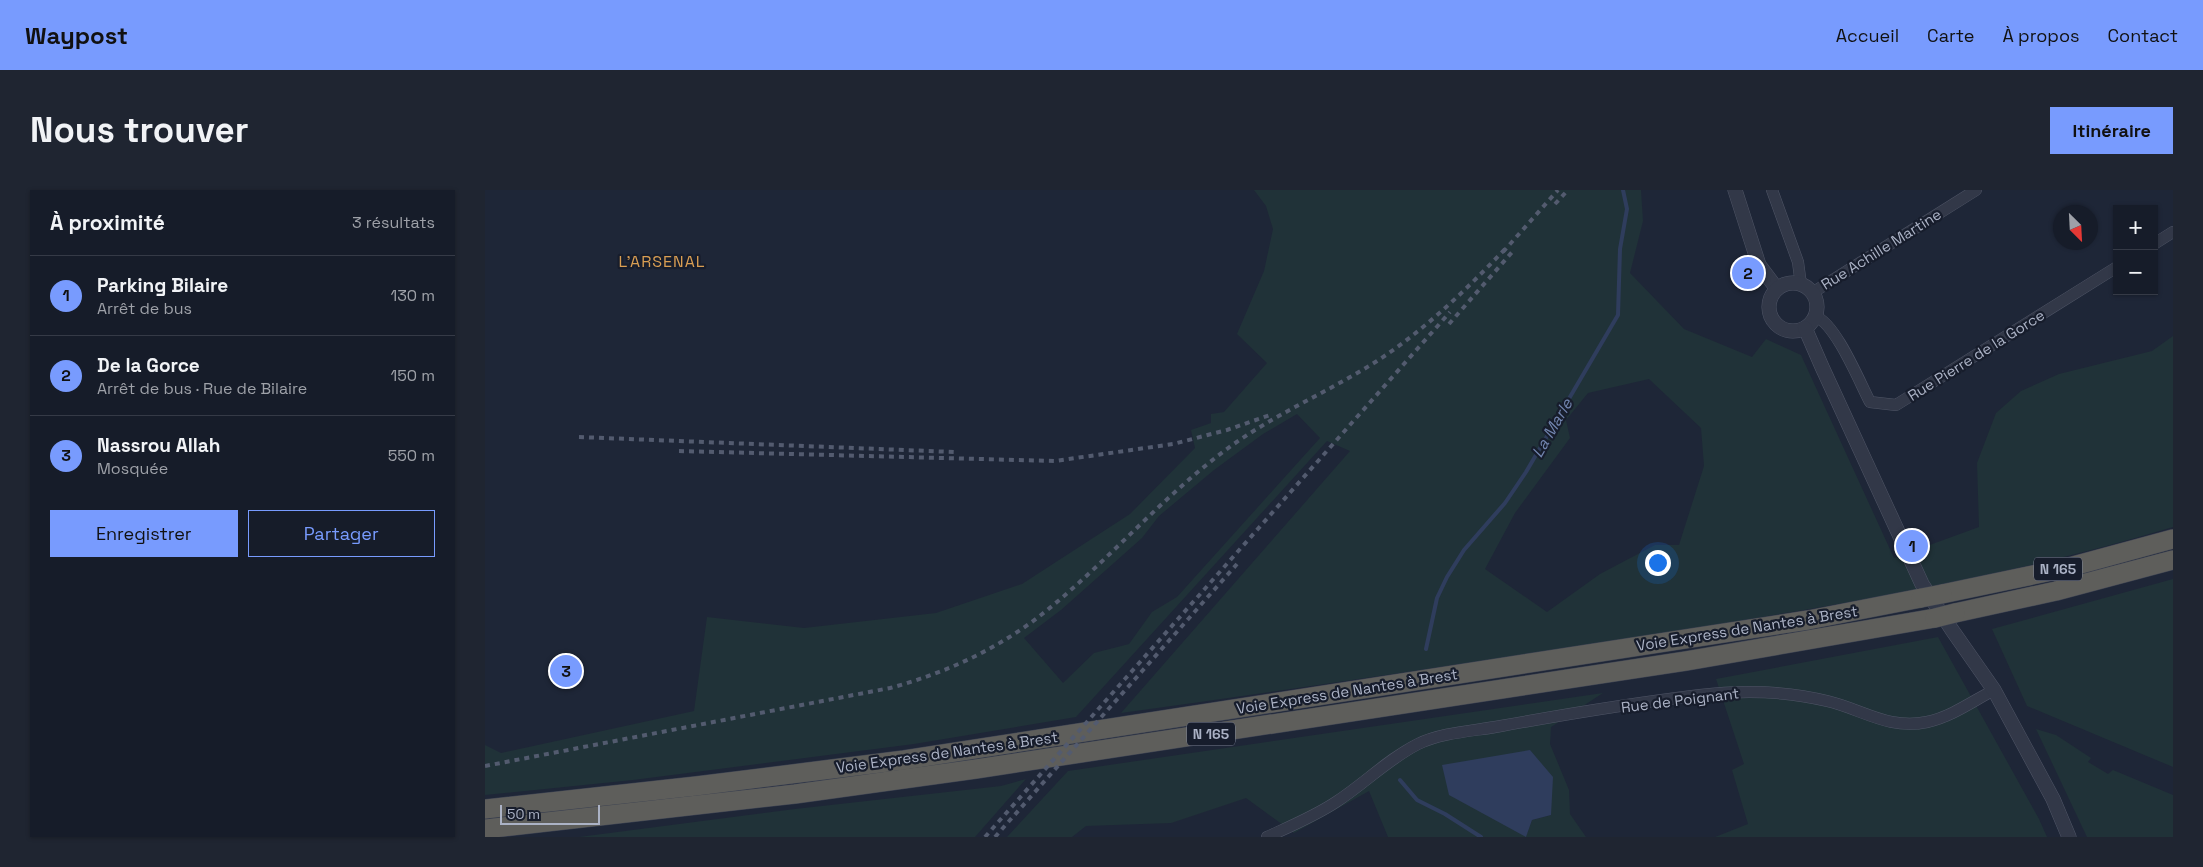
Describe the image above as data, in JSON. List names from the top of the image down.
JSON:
{
  "streets": {
    "highway": ["N 165", "Voie Express de Nantes à Brest"],
    "street": ["Rue Achille Martine", "Rue Pierre de la Gorce", "Rue de Poignant"]
  },
  "crossings": [
    ["Rue Achille Martine", "Rue Pierre de la Gorce"]
  ],
  "districts": ["L'ARSENAL"],
  "water": ["La Marle"],
  "scale_bar": "50 m",
  "north": "bottom right",
  "page": {
    "header": "Waypost",
    "nav": [
      "Accueil",
      "Carte",
      "À propos",
      "Contact"
    ],
    "buttons": [
      "Itinéraire",
      ["Enregistrer", "Partager"]
    ],
    "title": "Nous trouver",
    "heading": ["À proximité", "3 résultats"],
    "map_buttons": ["+", "−"],
    "list": [
      {
        "mark": "1",
        "name": "Parking Bilaire",
        "note": "Arrêt de bus",
        "value": "130 m"
      },
      {
        "mark": "2",
        "name": "De la Gorce",
        "note": "Arrêt de bus · Rue de Bilaire",
        "value": "150 m"
      },
      {
        "mark": "3",
        "name": "Nassrou Allah",
        "note": "Mosquée",
        "value": "550 m"
      }
    ],
    "pins": ["2", "1", "3"],
    "scale": "50 m"
  }
}
